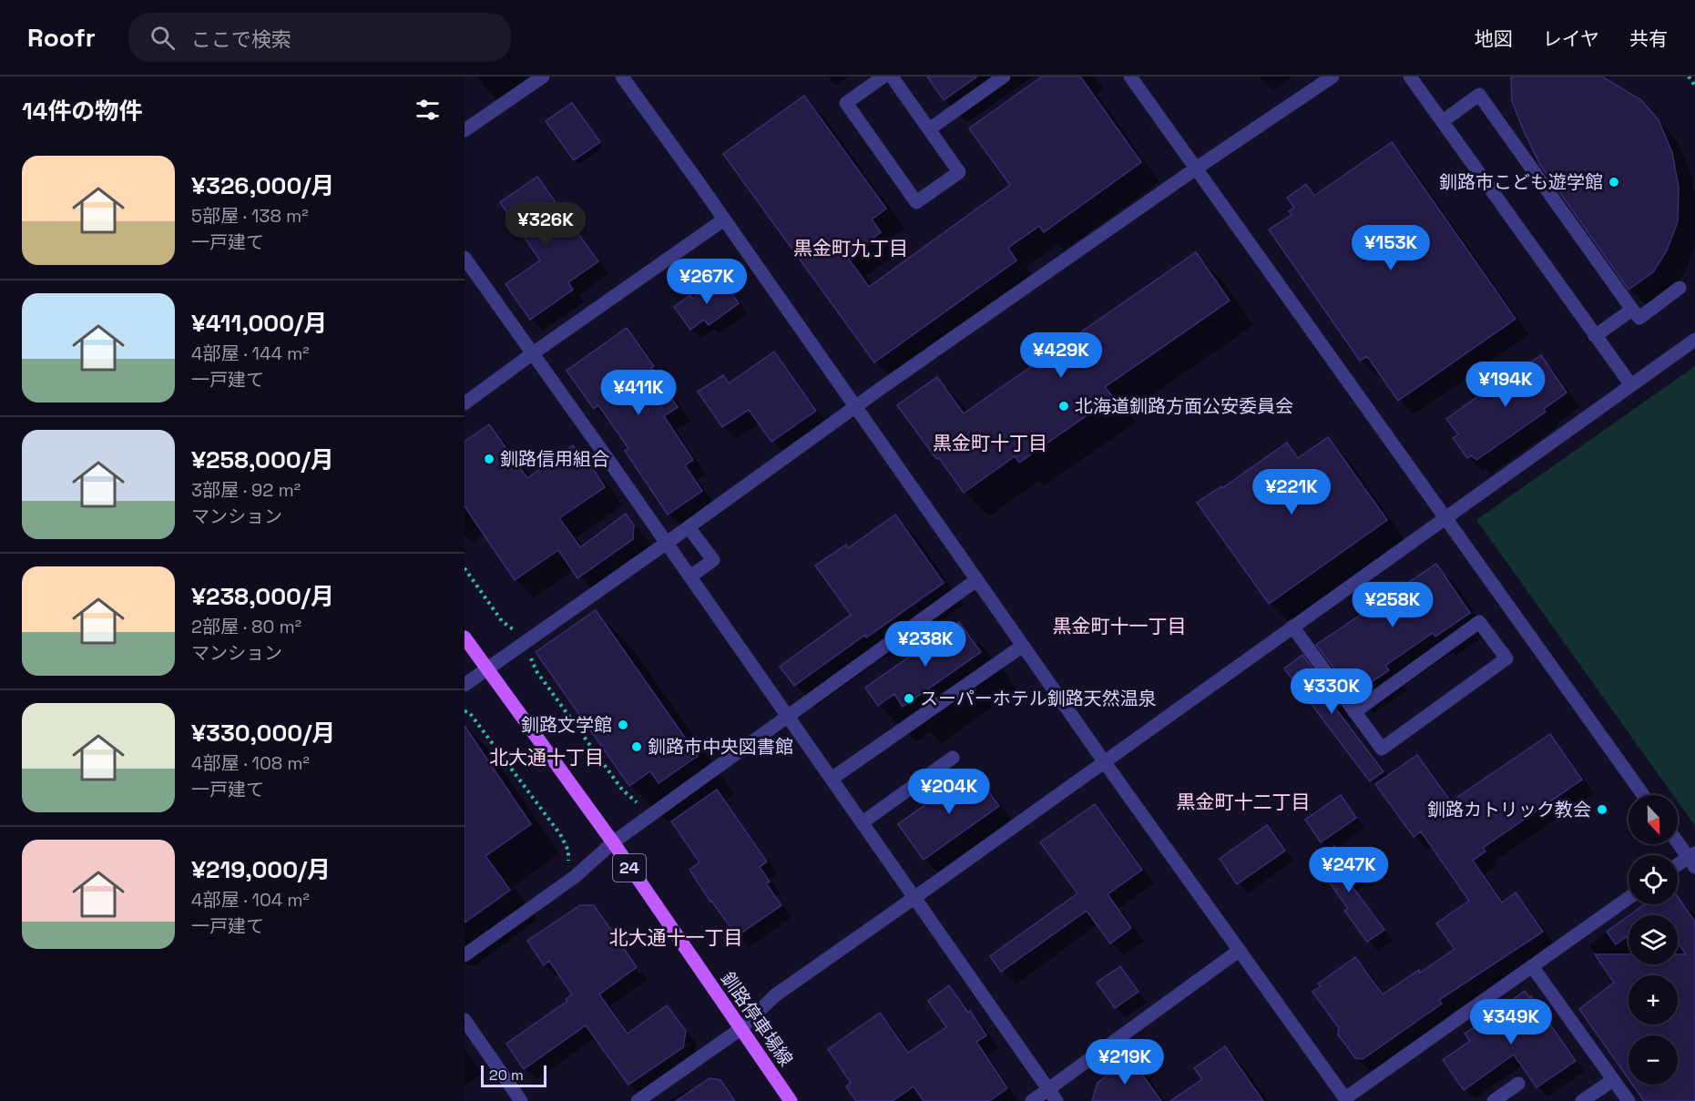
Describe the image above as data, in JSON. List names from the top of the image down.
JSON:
{
  "streets": {
    "main road": ["24", "釧路停車場線"]
  },
  "districts": [
    "黒金町九丁目",
    "黒金町十丁目",
    "黒金町十一丁目",
    "北大通十丁目",
    "黒金町十二丁目",
    "北大通十一丁目"
  ],
  "places": [
    "釧路市こども遊学館",
    "北海道釧路方面公安委員会",
    "釧路信用組合",
    "スーパーホテル釧路天然温泉",
    "釧路文学館",
    "釧路市中央図書館",
    "釧路カトリック教会"
  ],
  "scale_bar": "20 m",
  "north": "bottom",
  "page": {
    "header": "Roofr",
    "search": "ここで検索",
    "nav": ["地図", "レイヤ", "共有"],
    "heading": "14件の物件",
    "list": [
      {
        "name": "¥326,000/月",
        "note": "5部屋 · 138 m² · 一戸建て"
      },
      {
        "name": "¥411,000/月",
        "note": "4部屋 · 144 m² · 一戸建て"
      },
      {
        "name": "¥258,000/月",
        "note": "3部屋 · 92 m² · マンション"
      },
      {
        "name": "¥238,000/月",
        "note": "2部屋 · 80 m² · マンション"
      },
      {
        "name": "¥330,000/月",
        "note": "4部屋 · 108 m² · 一戸建て"
      },
      {
        "name": "¥219,000/月",
        "note": "4部屋 · 104 m² · 一戸建て"
      }
    ],
    "price": [
      "¥326K",
      "¥153K",
      "¥267K",
      "¥429K",
      "¥194K",
      "¥411K",
      "¥221K",
      "¥258K",
      "¥238K",
      "¥330K",
      "¥204K",
      "¥247K",
      "¥349K",
      "¥219K"
    ],
    "map_buttons": ["+", "−"],
    "scale": "20 m"
  }
}
